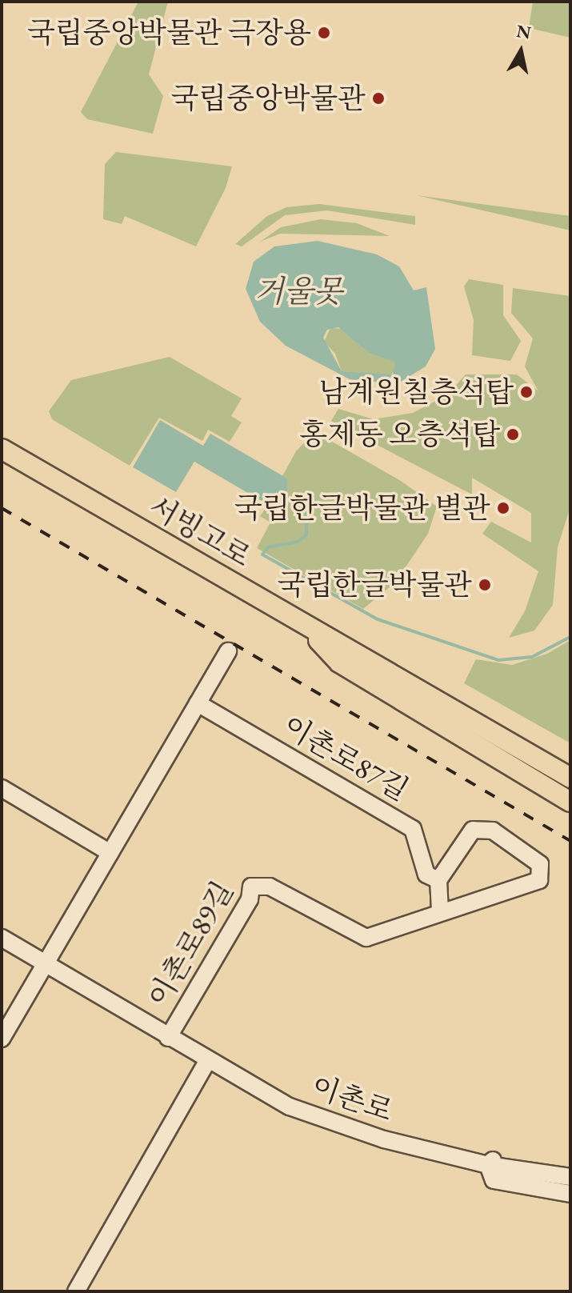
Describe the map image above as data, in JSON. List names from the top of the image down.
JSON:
{
  "streets": {
    "main road": ["서빙고로"],
    "street": ["이촌로87길", "이촌로89길", "이촌로"]
  },
  "crossings": [
    ["이촌로87길", "이촌로89길"],
    ["이촌로89길", "이촌로"]
  ],
  "water": ["거울못"],
  "places": [
    "국립중앙박물관 극장용",
    "국립중앙박물관",
    "남계원칠층석탑",
    "홍제동 오층석탑",
    "국립한글박물관 별관",
    "국립한글박물관"
  ],
  "north": "top"
}
